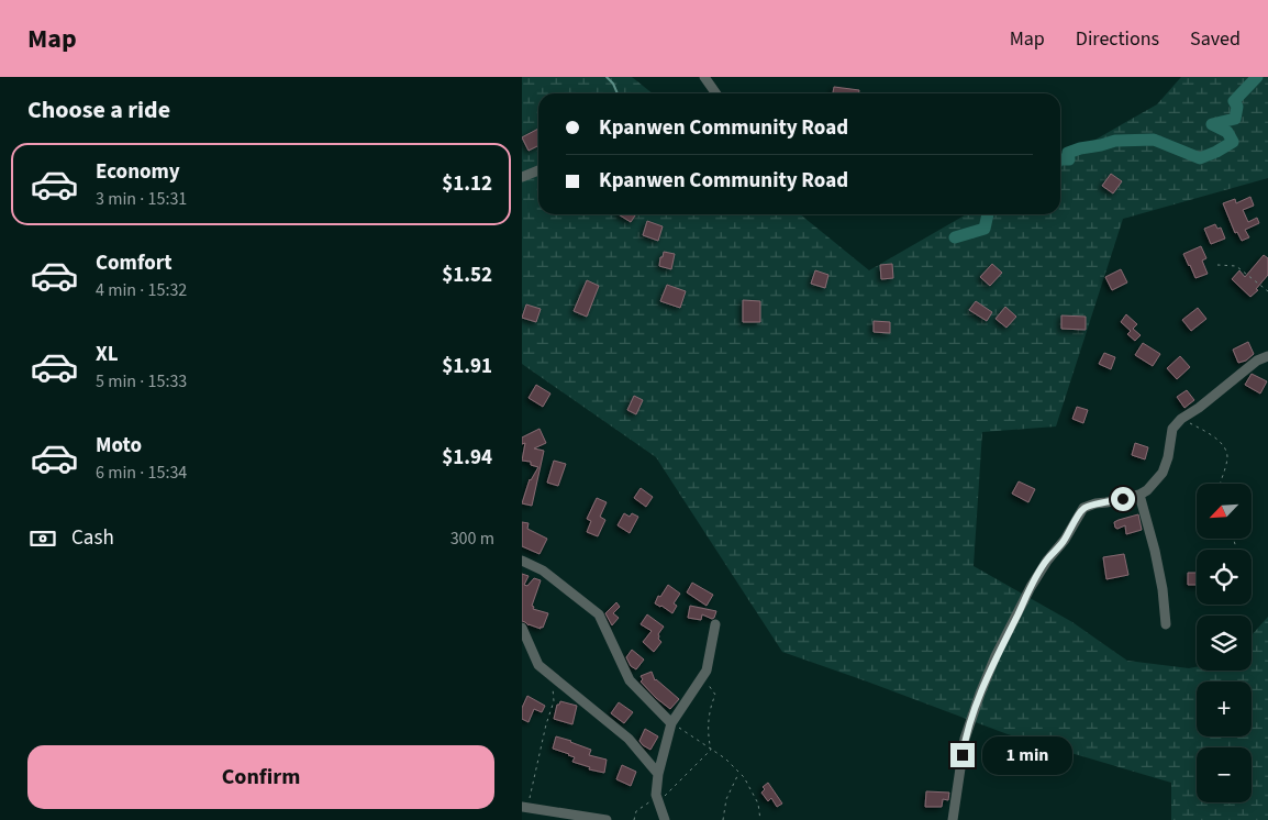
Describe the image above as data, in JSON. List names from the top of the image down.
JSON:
{
  "north": "bottom left",
  "page": {
    "header": "Map",
    "nav": ["Map", "Directions", "Saved"],
    "heading": "Choose a ride",
    "banner": ["Kpanwen Community Road", "Kpanwen Community Road"],
    "list": [
      {
        "name": "Economy",
        "note": "3 min · 15:31",
        "value": "$1.12"
      },
      {
        "name": "Comfort",
        "note": "4 min · 15:32",
        "value": "$1.52"
      },
      {
        "name": "XL",
        "note": "5 min · 15:33",
        "value": "$1.91"
      },
      {
        "name": "Moto",
        "note": "6 min · 15:34",
        "value": "$1.94"
      }
    ],
    "map_buttons": ["+", "−"],
    "pay": ["Cash", "300 m"],
    "buttons": "Confirm",
    "bubble": "1 min"
  }
}
